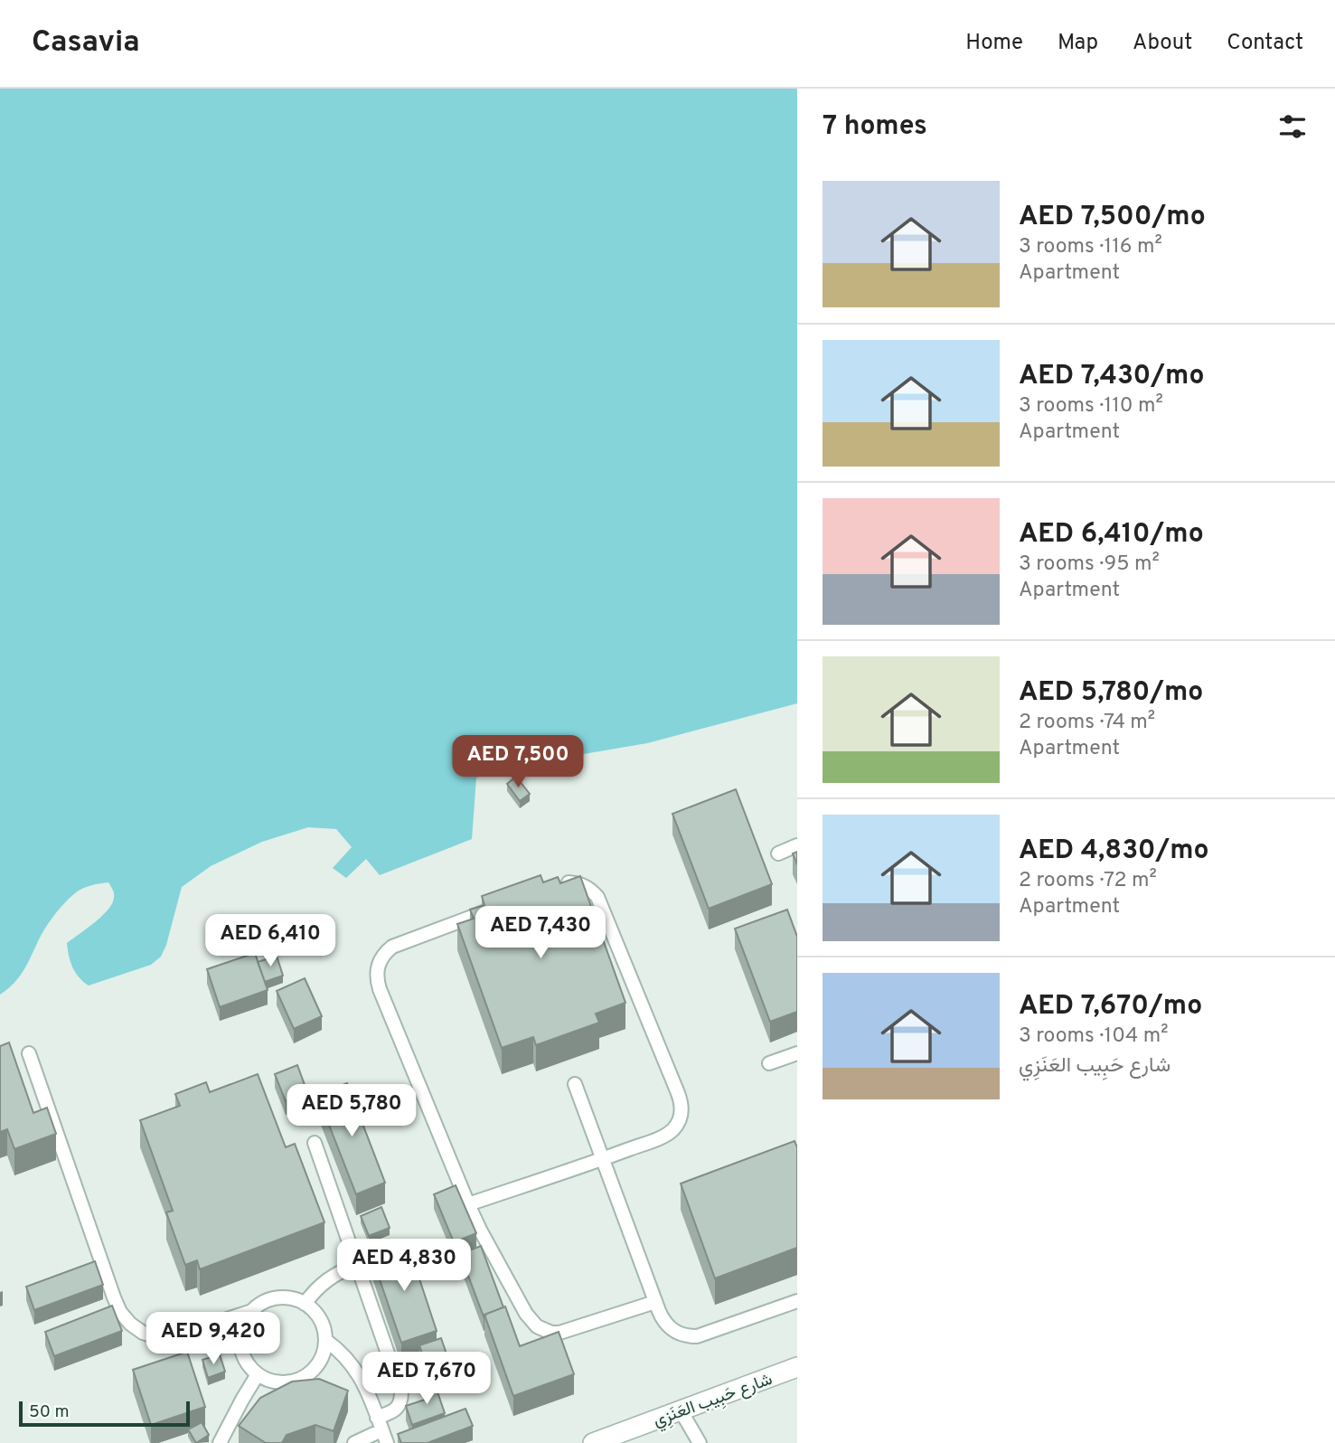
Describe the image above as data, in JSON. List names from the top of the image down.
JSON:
{
  "streets": {
    "street": ["شارع حَبِيب العَنَزِي"]
  },
  "scale_bar": "50 m",
  "page": {
    "header": "Casavia",
    "nav": [
      "Home",
      "Map",
      "About",
      "Contact"
    ],
    "heading": "7 homes",
    "list": [
      {
        "name": "AED 7,500/mo",
        "note": "3 rooms · 116 m² · Apartment"
      },
      {
        "name": "AED 7,430/mo",
        "note": "3 rooms · 110 m² · Apartment"
      },
      {
        "name": "AED 6,410/mo",
        "note": "3 rooms · 95 m² · Apartment"
      },
      {
        "name": "AED 5,780/mo",
        "note": "2 rooms · 74 m² · Apartment"
      },
      {
        "name": "AED 4,830/mo",
        "note": "2 rooms · 72 m² · Apartment"
      },
      {
        "name": "AED 7,670/mo",
        "note": "3 rooms · 104 m² · شارع حَبِيب العَنَزِي"
      }
    ],
    "price": [
      "AED 7,500",
      "AED 7,430",
      "AED 6,410",
      "AED 5,780",
      "AED 4,830",
      "AED 9,420",
      "AED 7,670"
    ],
    "scale": "50 m"
  }
}
